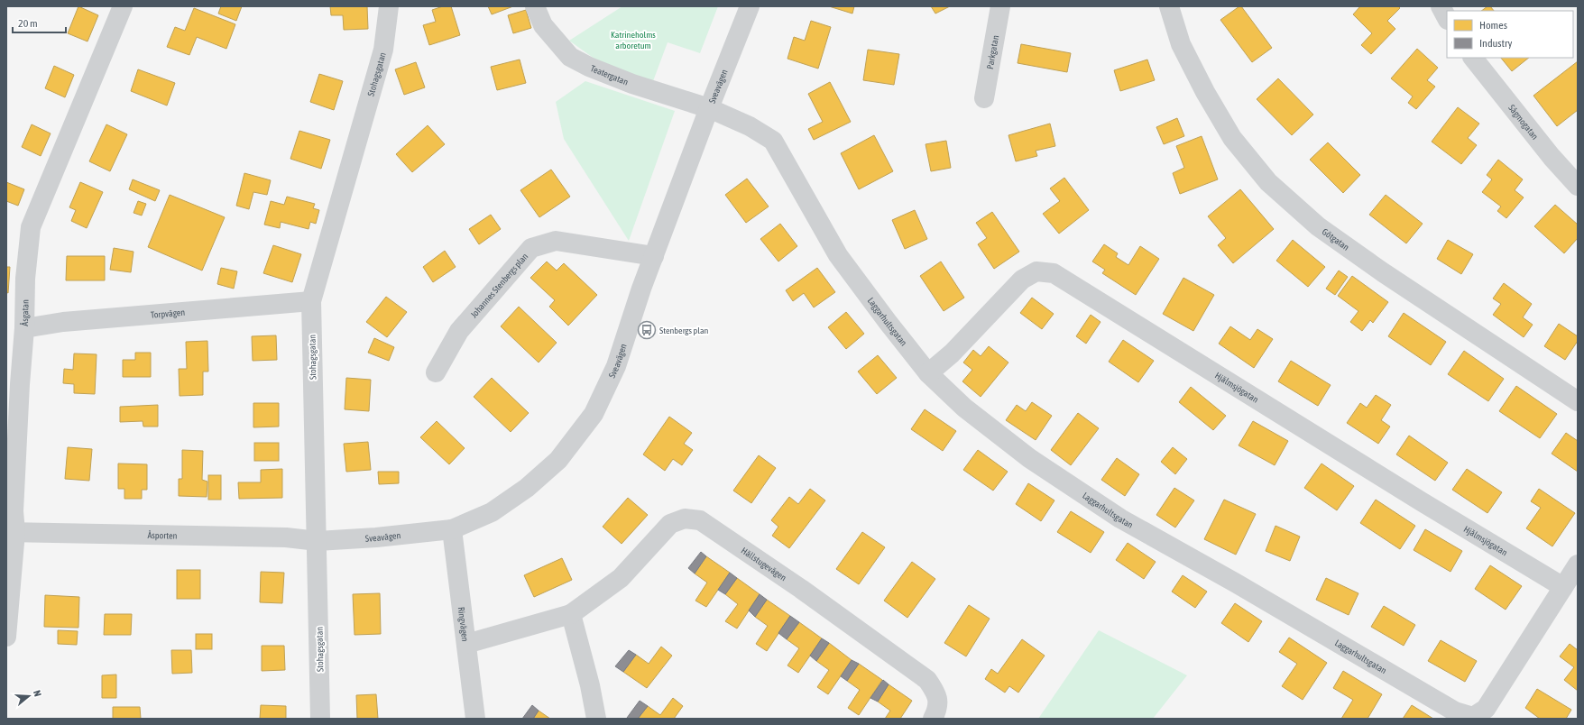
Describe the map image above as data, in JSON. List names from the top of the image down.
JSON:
{
  "streets": {
    "street": [
      "Parkgatan",
      "Stohagsgatan",
      "Teatergatan",
      "Sveavägen",
      "Sågmogatan",
      "Götgatan",
      "Johannes Stenbergs plan",
      "Torpvägen",
      "Åsgatan",
      "Laggarhultsgatan",
      "Hjälmsjögatan",
      "Åsporten",
      "Hällstugevägen",
      "Ringvägen"
    ]
  },
  "crossings": [
    ["Stohagsgatan", "Sveavägen"],
    ["Stohagsgatan", "Torpvägen"],
    ["Stohagsgatan", "Åsporten"],
    ["Teatergatan", "Sveavägen"],
    ["Teatergatan", "Laggarhultsgatan"],
    ["Sveavägen", "Johannes Stenbergs plan"],
    ["Sveavägen", "Laggarhultsgatan"],
    ["Sveavägen", "Åsporten"],
    ["Sveavägen", "Ringvägen"],
    ["Torpvägen", "Åsgatan"],
    ["Åsgatan", "Åsporten"],
    ["Laggarhultsgatan", "Hjälmsjögatan"],
    ["Hällstugevägen", "Ringvägen"]
  ],
  "parks": ["Katrineholms arboretum"],
  "places": {
    "bus stop": ["Stenbergs plan"]
  },
  "legend": ["Homes", "Industry"],
  "scale_bar": "20 m",
  "north": "right"
}
